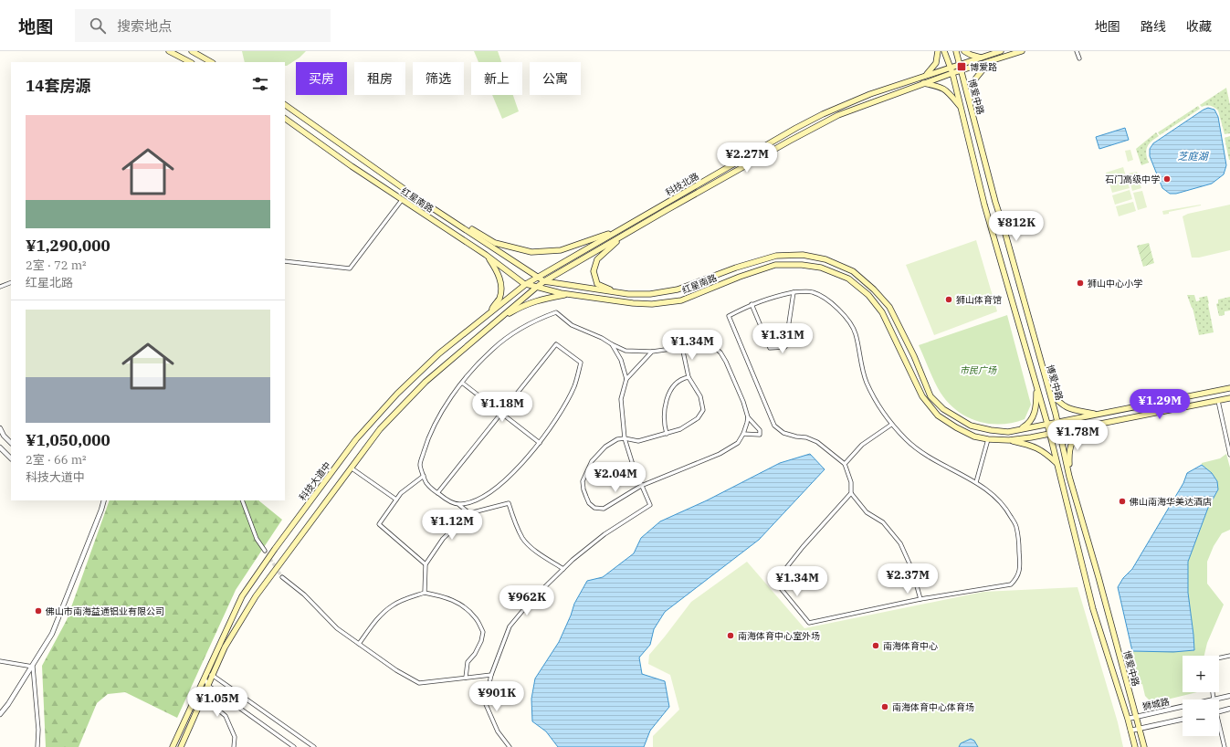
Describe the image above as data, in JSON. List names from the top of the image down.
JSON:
{
  "streets": {
    "main road": [
      "博爱中路",
      "科技北路",
      "红星南路",
      "科技大道中"
    ],
    "street": ["狮城路"]
  },
  "crossings": [
    ["博爱中路", "科技北路"],
    ["博爱中路", "红星南路"],
    ["博爱中路", "狮城路"],
    ["科技北路", "红星南路"],
    ["科技北路", "科技大道中"],
    ["红星南路", "科技大道中"]
  ],
  "water": ["芝庭湖"],
  "parks": ["市民广场"],
  "places": {
    "transit": ["博爱路"],
    "other": [
      "石门高级中学",
      "狮山中心小学",
      "狮山体育馆",
      "佛山南海华美达酒店",
      "佛山市南海益通铝业有限公司",
      "南海体育中心室外场",
      "南海体育中心",
      "南海体育中心体育场"
    ]
  },
  "page": {
    "header": "地图",
    "search": "搜索地点",
    "nav": ["地图", "路线", "收藏"],
    "chip": [
      "买房",
      "租房",
      "筛选",
      "新上",
      "公寓"
    ],
    "heading": "14套房源",
    "list": [
      {
        "name": "¥1,290,000",
        "note": "2室 · 72 m² · 红星北路"
      },
      {
        "name": "¥1,050,000",
        "note": "2室 · 66 m² · 科技大道中"
      }
    ],
    "price": [
      "¥2.27M",
      "¥812K",
      "¥1.31M",
      "¥1.34M",
      "¥1.29M",
      "¥1.18M",
      "¥1.78M",
      "¥2.04M",
      "¥1.12M",
      "¥2.37M",
      "¥1.34M",
      "¥962K",
      "¥901K",
      "¥1.05M"
    ],
    "map_buttons": ["+", "−"]
  }
}
